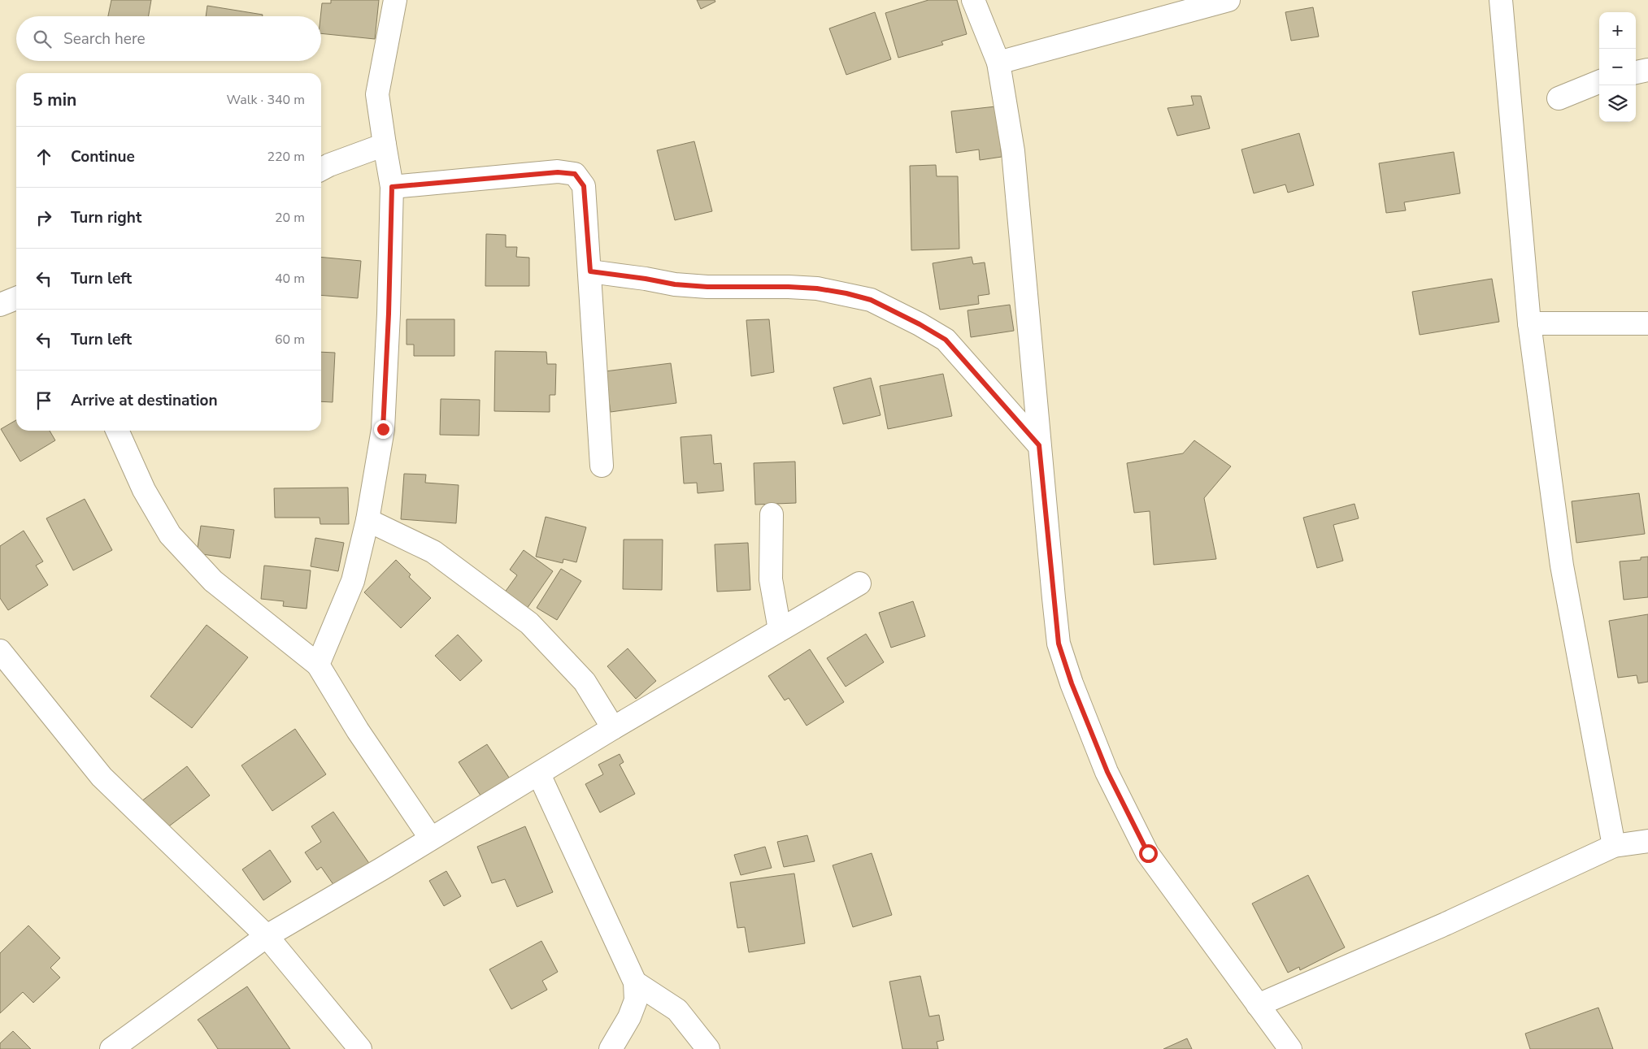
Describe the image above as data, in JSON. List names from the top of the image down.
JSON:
{
  "page": {
    "map_buttons": ["+", "−"],
    "search": "Search here",
    "heading": ["5 min", "Walk · 340 m"],
    "list": [
      ["Continue", "220 m"],
      ["Turn right", "20 m"],
      ["Turn left", "40 m"],
      ["Turn left", "60 m"],
      "Arrive at destination"
    ]
  }
}
